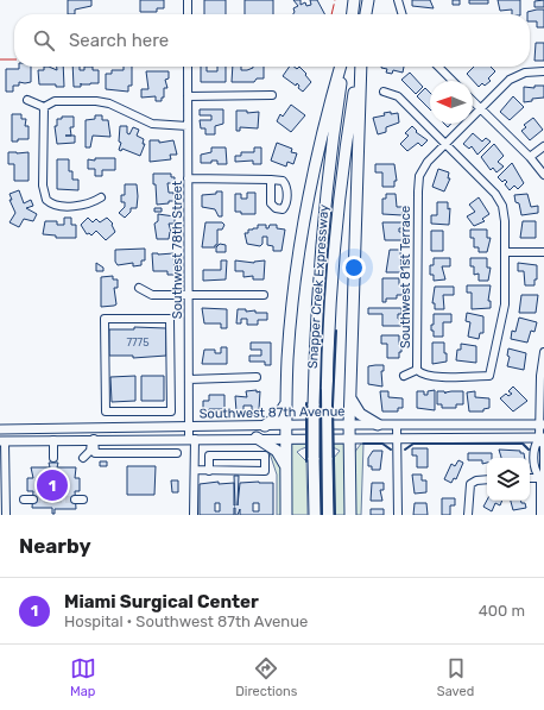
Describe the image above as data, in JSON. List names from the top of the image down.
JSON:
{
  "streets": {
    "highway": ["Snapper Creek Expressway"],
    "main road": ["Southwest 87th Avenue"],
    "street": ["Southwest 78th Street", "Southwest 81st Terrace"]
  },
  "crossings": [
    ["Southwest 78th Street", "Southwest 87th Avenue"]
  ],
  "house_numbers": ["7775"],
  "north": "left",
  "page": {
    "search": "Search here",
    "pins": "1",
    "heading": "Nearby",
    "list": [
      {
        "mark": "1",
        "name": "Miami Surgical Center",
        "note": "Hospital · Southwest 87th Avenue",
        "value": "400 m"
      }
    ],
    "nav": ["Map", "Directions", "Saved"]
  }
}
